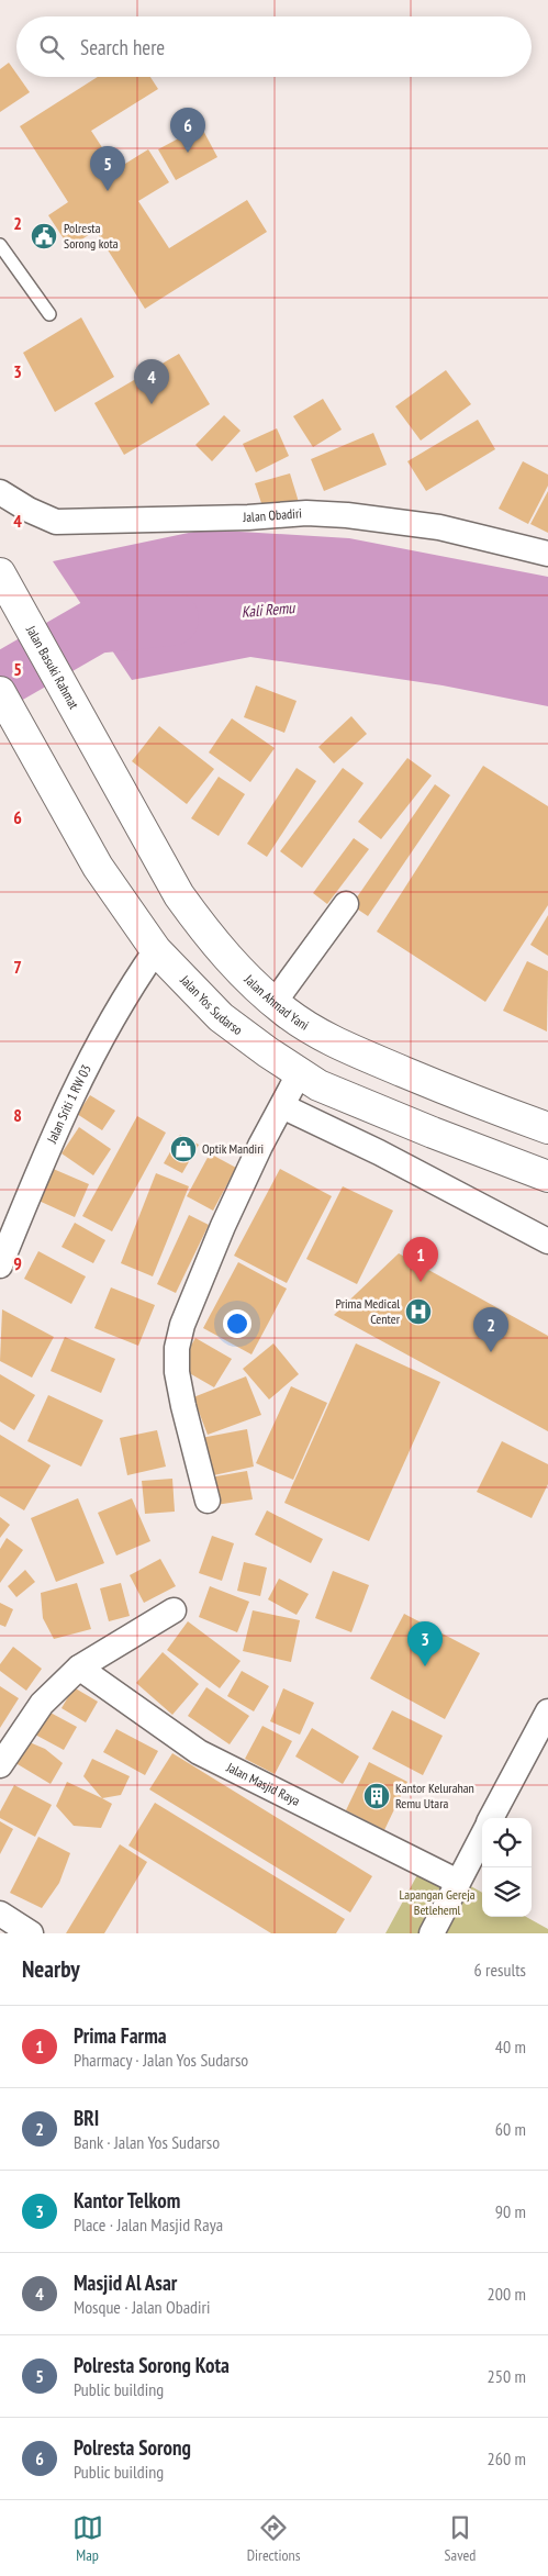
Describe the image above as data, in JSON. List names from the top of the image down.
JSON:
{
  "streets": {
    "highway": ["Jalan Basuki Rahmat", "Jalan Ahmad Yani", "Jalan Yos Sudarso"],
    "street": ["Jalan Obadiri", "Jalan Sriti 1 RW 03", "Jalan Masjid Raya"]
  },
  "crossings": [
    ["Jalan Basuki Rahmat", "Jalan Ahmad Yani"],
    ["Jalan Yos Sudarso", "Jalan Sriti 1 RW 03"]
  ],
  "water": ["Kali Remu"],
  "parks": ["Lapangan Gereja Betleheml"],
  "places": {
    "public building": ["Polresta Sorong kota"],
    "shop": ["Optik Mandiri"],
    "hospital": ["Prima Medical Center"],
    "building": ["Kantor Kelurahan Remu Utara"]
  },
  "page": {
    "search": "Search here",
    "pins": [
      "6",
      "5",
      "4",
      "1",
      "2",
      "3"
    ],
    "heading": ["Nearby", "6 results"],
    "list": [
      {
        "mark": "1",
        "name": "Prima Farma",
        "note": "Pharmacy · Jalan Yos Sudarso",
        "value": "40 m"
      },
      {
        "mark": "2",
        "name": "BRI",
        "note": "Bank · Jalan Yos Sudarso",
        "value": "60 m"
      },
      {
        "mark": "3",
        "name": "Kantor Telkom",
        "note": "Place · Jalan Masjid Raya",
        "value": "90 m"
      },
      {
        "mark": "4",
        "name": "Masjid Al Asar",
        "note": "Mosque · Jalan Obadiri",
        "value": "200 m"
      },
      {
        "mark": "5",
        "name": "Polresta Sorong Kota",
        "note": "Public building",
        "value": "250 m"
      },
      {
        "mark": "6",
        "name": "Polresta Sorong",
        "note": "Public building",
        "value": "260 m"
      }
    ],
    "nav": ["Map", "Directions", "Saved"]
  },
  "grid": {
    "rows": [
      "2",
      "3",
      "4",
      "5",
      "6",
      "7",
      "8",
      "9"
    ]
  }
}
